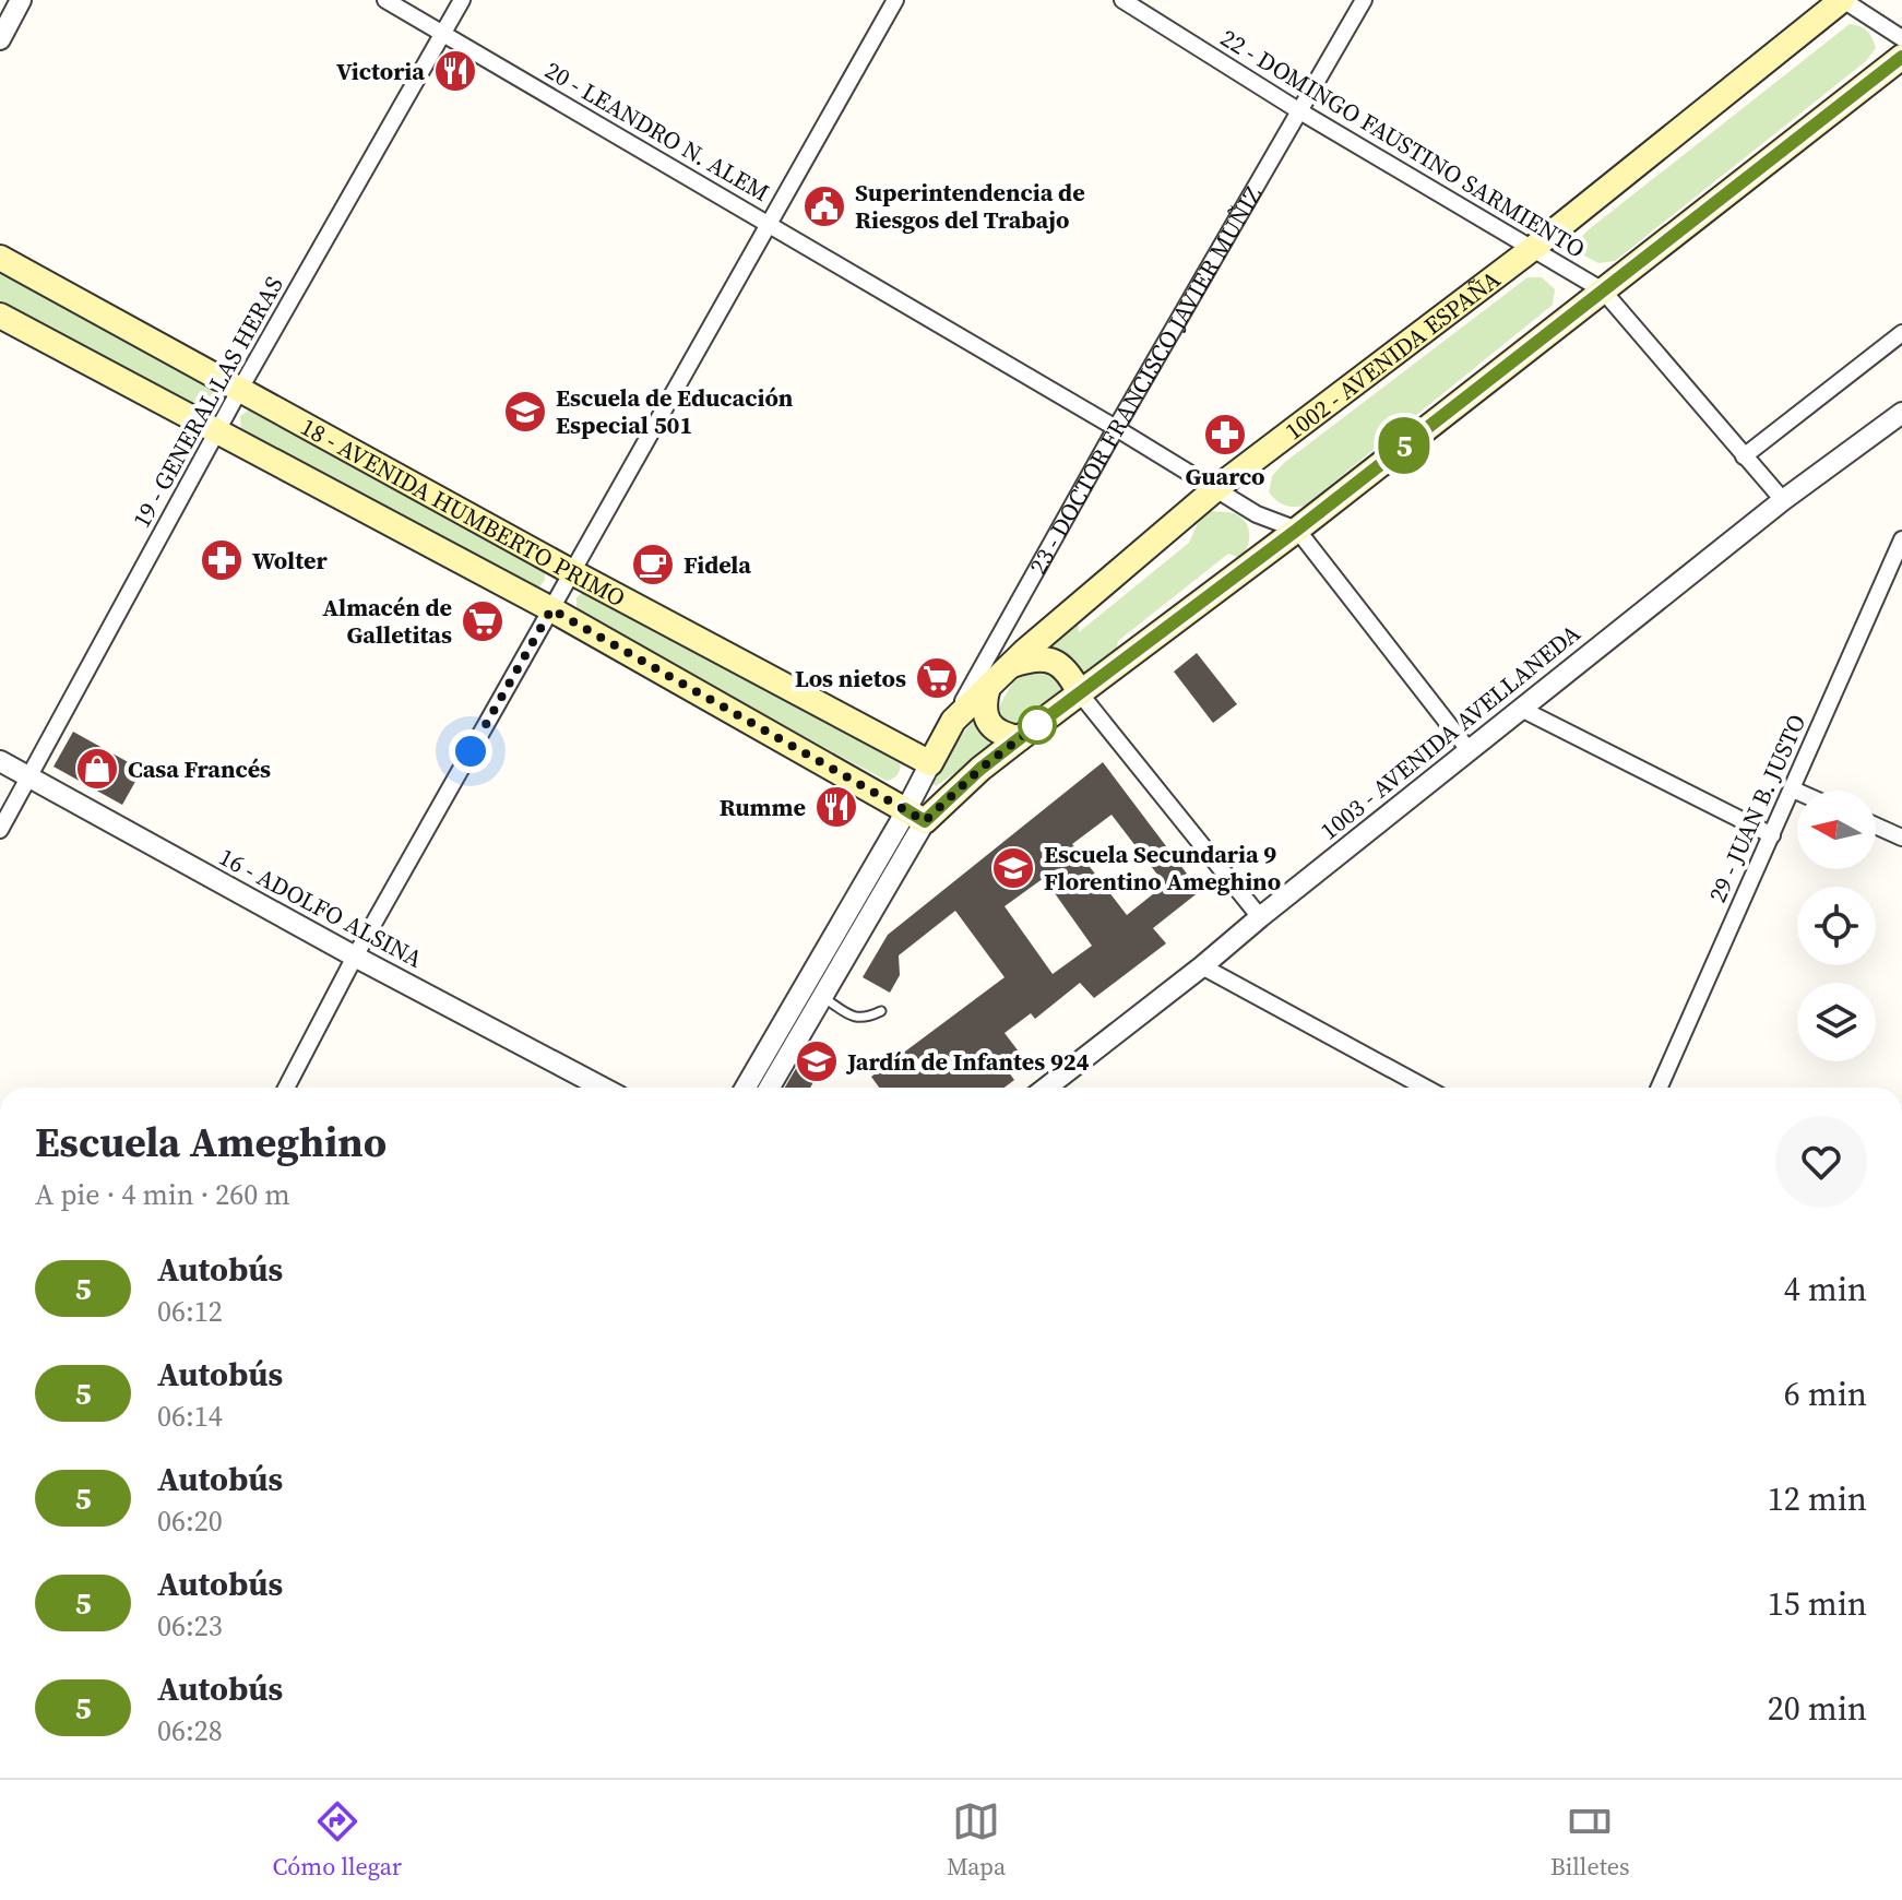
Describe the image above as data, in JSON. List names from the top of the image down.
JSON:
{
  "streets": {
    "main road": ["1002 - AVENIDA ESPAÑA", "23 - DOCTOR FRANCISCO JAVIER MUÑIZ", "18 - AVENIDA HUMBERTO PRIMO"],
    "street": [
      "20 - LEANDRO N. ALEM",
      "22 - DOMINGO FAUSTINO SARMIENTO",
      "19 - GENERAL LAS HERAS",
      "1003 - AVENIDA AVELLANEDA",
      "29 - JUAN B. JUSTO",
      "16 - ADOLFO ALSINA"
    ]
  },
  "crossings": [
    ["20 - LEANDRO N. ALEM", "1002 - AVENIDA ESPAÑA"],
    ["20 - LEANDRO N. ALEM", "23 - DOCTOR FRANCISCO JAVIER MUÑIZ"],
    ["20 - LEANDRO N. ALEM", "19 - GENERAL LAS HERAS"],
    ["22 - DOMINGO FAUSTINO SARMIENTO", "1002 - AVENIDA ESPAÑA"],
    ["22 - DOMINGO FAUSTINO SARMIENTO", "23 - DOCTOR FRANCISCO JAVIER MUÑIZ"],
    ["22 - DOMINGO FAUSTINO SARMIENTO", "1003 - AVENIDA AVELLANEDA"],
    ["1002 - AVENIDA ESPAÑA", "23 - DOCTOR FRANCISCO JAVIER MUÑIZ"],
    ["23 - DOCTOR FRANCISCO JAVIER MUÑIZ", "18 - AVENIDA HUMBERTO PRIMO"],
    ["19 - GENERAL LAS HERAS", "18 - AVENIDA HUMBERTO PRIMO"],
    ["19 - GENERAL LAS HERAS", "16 - ADOLFO ALSINA"]
  ],
  "places": {
    "restaurant": ["Victoria", "Rumme"],
    "public building": ["Superintendencia de Riesgos del Trabajo"],
    "school or university": ["Escuela de Educación Especial 501", "Escuela Secundaria 9 Florentino Ameghino", "Jardín de Infantes 924"],
    "pharmacy": ["Guarco", "Wolter"],
    "cafe": ["Fidela"],
    "supermarket": ["Almacén de Galletitas", "Los nietos"],
    "shop": ["Casa Francés"]
  },
  "lines": ["bus line 5"],
  "north": "left",
  "page": {
    "on_map": "5",
    "heading": ["Escuela Ameghino", "A pie · 4 min · 260 m"],
    "list": [
      {
        "mark": "5",
        "name": "Autobús",
        "note": "06:12",
        "value": "4 min"
      },
      {
        "mark": "5",
        "name": "Autobús",
        "note": "06:14",
        "value": "6 min"
      },
      {
        "mark": "5",
        "name": "Autobús",
        "note": "06:20",
        "value": "12 min"
      },
      {
        "mark": "5",
        "name": "Autobús",
        "note": "06:23",
        "value": "15 min"
      },
      {
        "mark": "5",
        "name": "Autobús",
        "note": "06:28",
        "value": "20 min"
      }
    ],
    "tabs": ["Cómo llegar", "Mapa", "Billetes"]
  }
}
